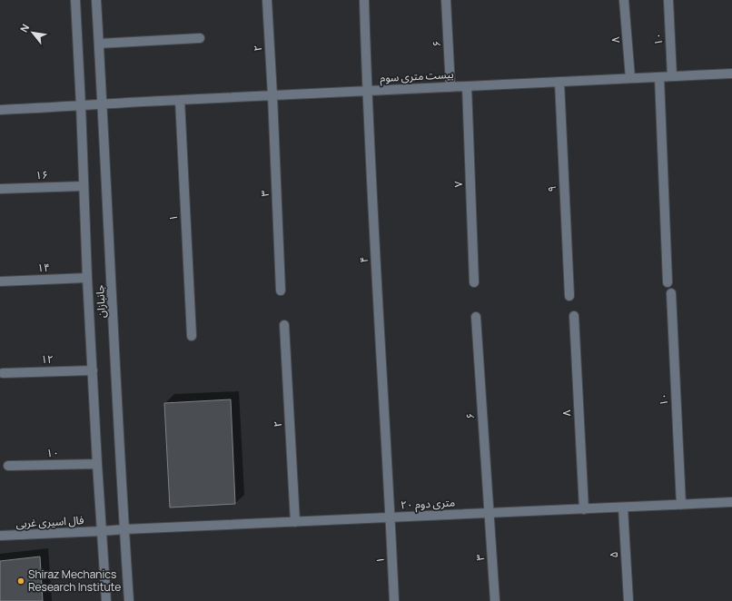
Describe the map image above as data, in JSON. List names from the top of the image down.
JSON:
{
  "streets": {
    "street": [
      "۱۰",
      "۸",
      "۶",
      "۲",
      "بیست متری سوم",
      "۱۶",
      "۷",
      "۹",
      "۳",
      "۱",
      "۴",
      "۱۴",
      "جانبازان",
      "۱۲",
      "۲۰ متری دوم",
      "فال اسیری غربی",
      "۵"
    ]
  },
  "crossings": [
    ["۱۰", "بیست متری سوم"],
    ["۱۰", "جانبازان"],
    ["۱۰", "۲۰ متری دوم"],
    ["۸", "بیست متری سوم"],
    ["۸", "۲۰ متری دوم"],
    ["۶", "بیست متری سوم"],
    ["۶", "۳"],
    ["۶", "۲۰ متری دوم"],
    ["۲", "بیست متری سوم"],
    ["۲", "۳"],
    ["۲", "۲۰ متری دوم"],
    ["بیست متری سوم", "۷"],
    ["بیست متری سوم", "۹"],
    ["بیست متری سوم", "۳"],
    ["بیست متری سوم", "۱"],
    ["بیست متری سوم", "۴"],
    ["بیست متری سوم", "جانبازان"],
    ["۱۶", "جانبازان"],
    ["۳", "۲۰ متری دوم"],
    ["۱", "۴"],
    ["۱", "۲۰ متری دوم"],
    ["۴", "۲۰ متری دوم"],
    ["۱۴", "جانبازان"],
    ["جانبازان", "۱۲"],
    ["جانبازان", "۲۰ متری دوم"],
    ["جانبازان", "فال اسیری غربی"],
    ["۲۰ متری دوم", "فال اسیری غربی"],
    ["۲۰ متری دوم", "۵"]
  ],
  "places": ["Shiraz Mechanics Research Institute"],
  "north": "top left"
}
